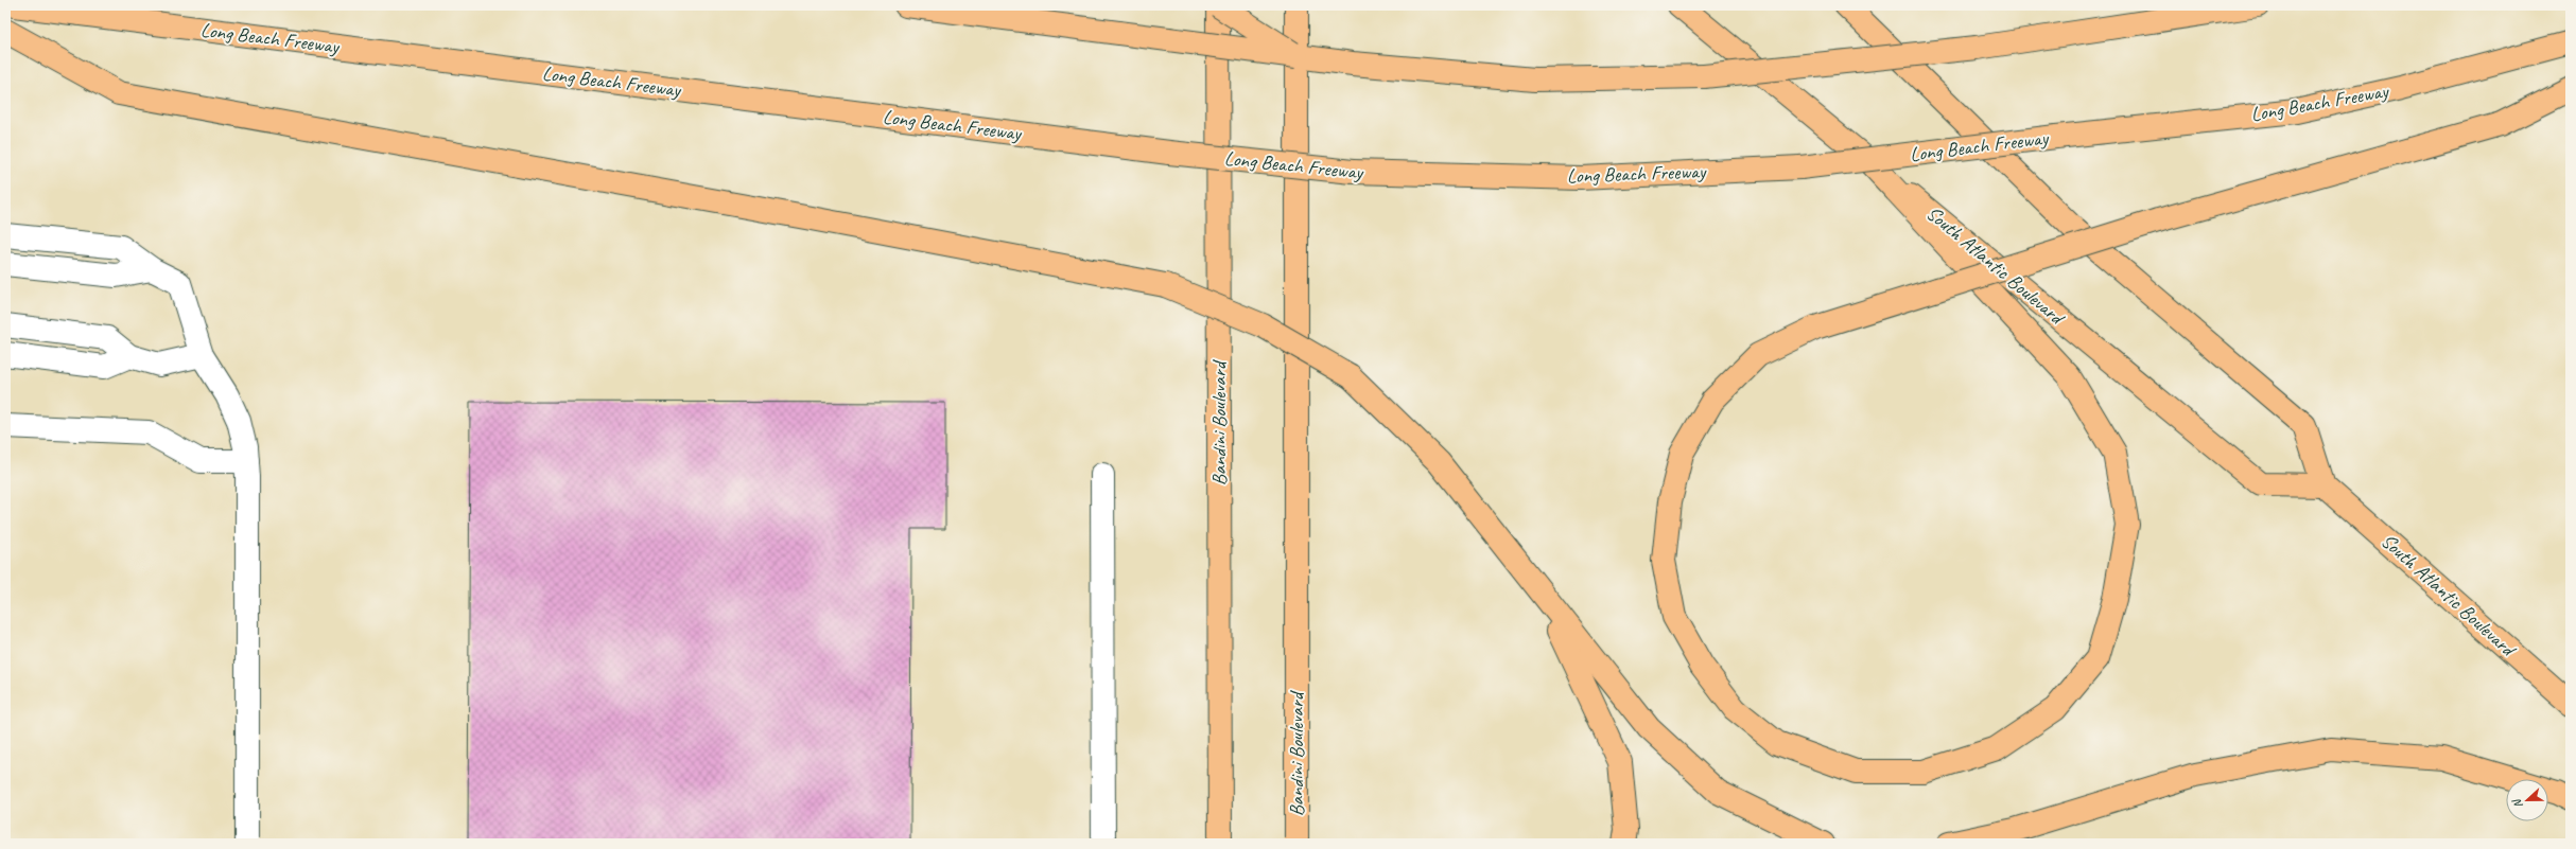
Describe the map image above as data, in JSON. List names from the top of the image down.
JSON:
{
  "streets": {
    "main road": ["Long Beach Freeway", "South Atlantic Boulevard", "Bandini Boulevard"]
  },
  "north": "left"
}
